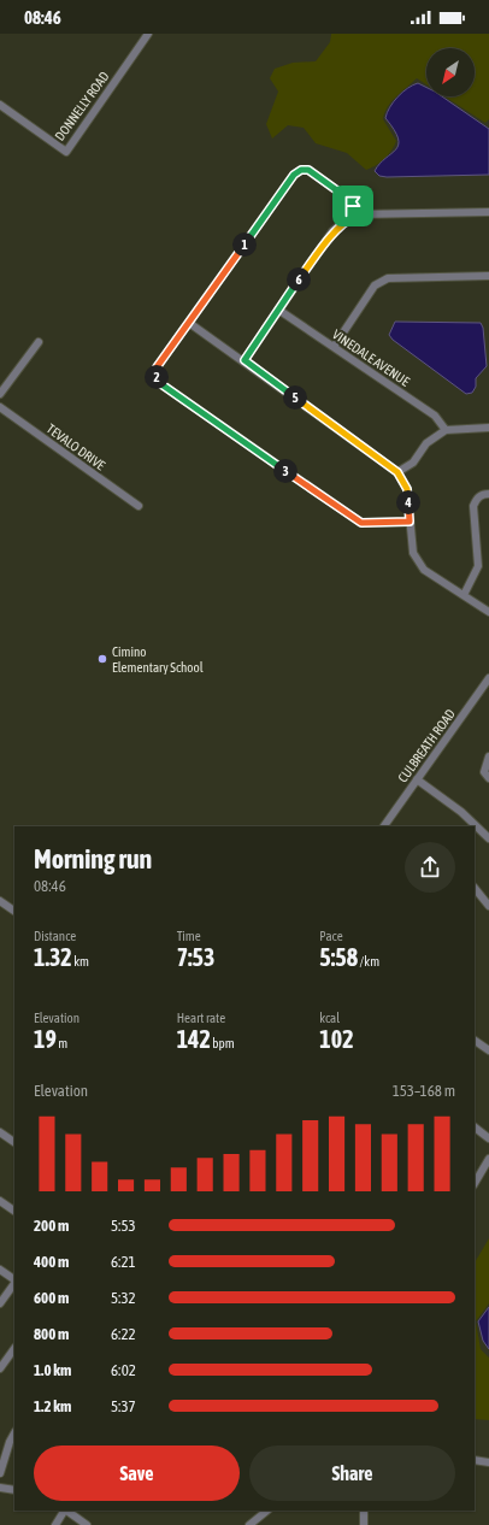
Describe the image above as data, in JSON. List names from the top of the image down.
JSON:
{
  "streets": {
    "street": [
      "DONNELLY ROAD",
      "VINEDALE AVENUE",
      "TEVALO DRIVE",
      "CULBREATH ROAD"
    ]
  },
  "places": ["Cimino Elementary School"],
  "north": "bottom left",
  "page": {
    "status": "08:46",
    "pins": [
      "1",
      "6",
      "2",
      "5",
      "3",
      "4"
    ],
    "heading": ["Morning run", "08:46"],
    "stats": [
      ["Distance", "1.32 km"],
      ["Time", "7:53"],
      ["Pace", "5:58 /km"],
      ["Elevation", "19 m"],
      ["Heart rate", "142 bpm"],
      ["kcal", "102"]
    ],
    "chart": ["Elevation", "153–168 m"],
    "list": [
      {
        "name": "200 m",
        "note": "5:53"
      },
      {
        "name": "400 m",
        "note": "6:21"
      },
      {
        "name": "600 m",
        "note": "5:32"
      },
      {
        "name": "800 m",
        "note": "6:22"
      },
      {
        "name": "1.0 km",
        "note": "6:02"
      },
      {
        "name": "1.2 km",
        "note": "5:37"
      }
    ],
    "buttons": ["Save", "Share"]
  }
}
